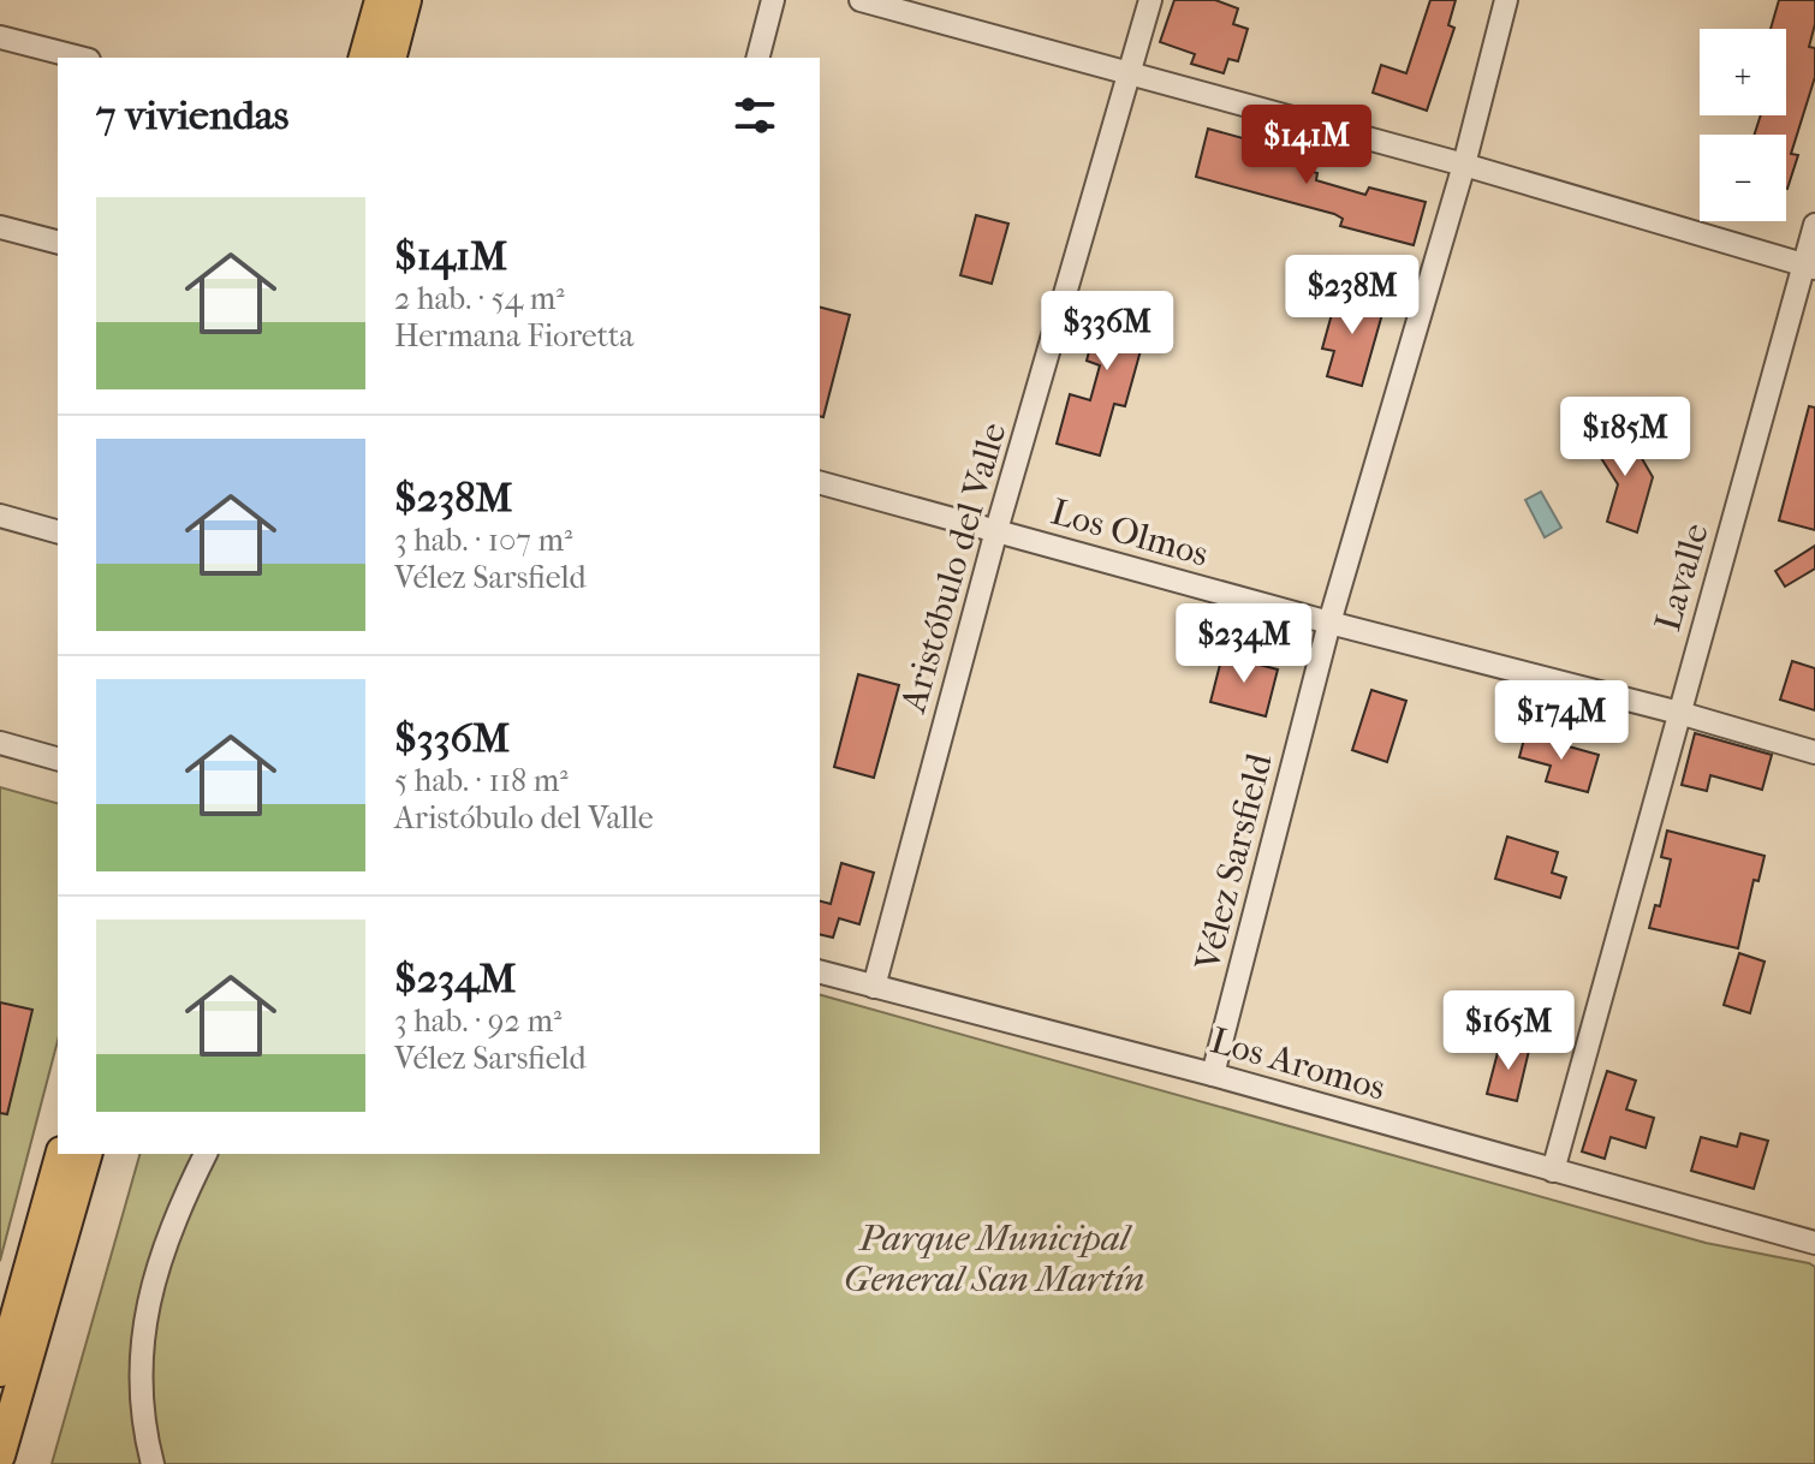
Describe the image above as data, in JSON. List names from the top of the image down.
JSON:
{
  "streets": {
    "street": [
      "Los Olmos",
      "Aristóbulo del Valle",
      "Lavalle",
      "Vélez Sarsfield",
      "Los Aromos"
    ]
  },
  "crossings": [
    ["Los Olmos", "Aristóbulo del Valle"],
    ["Los Olmos", "Lavalle"],
    ["Los Olmos", "Vélez Sarsfield"],
    ["Aristóbulo del Valle", "Los Aromos"],
    ["Lavalle", "Los Aromos"],
    ["Vélez Sarsfield", "Los Aromos"]
  ],
  "parks": ["Parque Municipal General San Martín"],
  "page": {
    "map_buttons": ["+", "−"],
    "heading": "7 viviendas",
    "price": [
      "$141M",
      "$238M",
      "$336M",
      "$185M",
      "$234M",
      "$174M",
      "$165M"
    ],
    "list": [
      {
        "name": "$141M",
        "note": "2 hab. · 54 m² · Hermana Fioretta"
      },
      {
        "name": "$238M",
        "note": "3 hab. · 107 m² · Vélez Sarsfield"
      },
      {
        "name": "$336M",
        "note": "5 hab. · 118 m² · Aristóbulo del Valle"
      },
      {
        "name": "$234M",
        "note": "3 hab. · 92 m² · Vélez Sarsfield"
      }
    ]
  }
}
